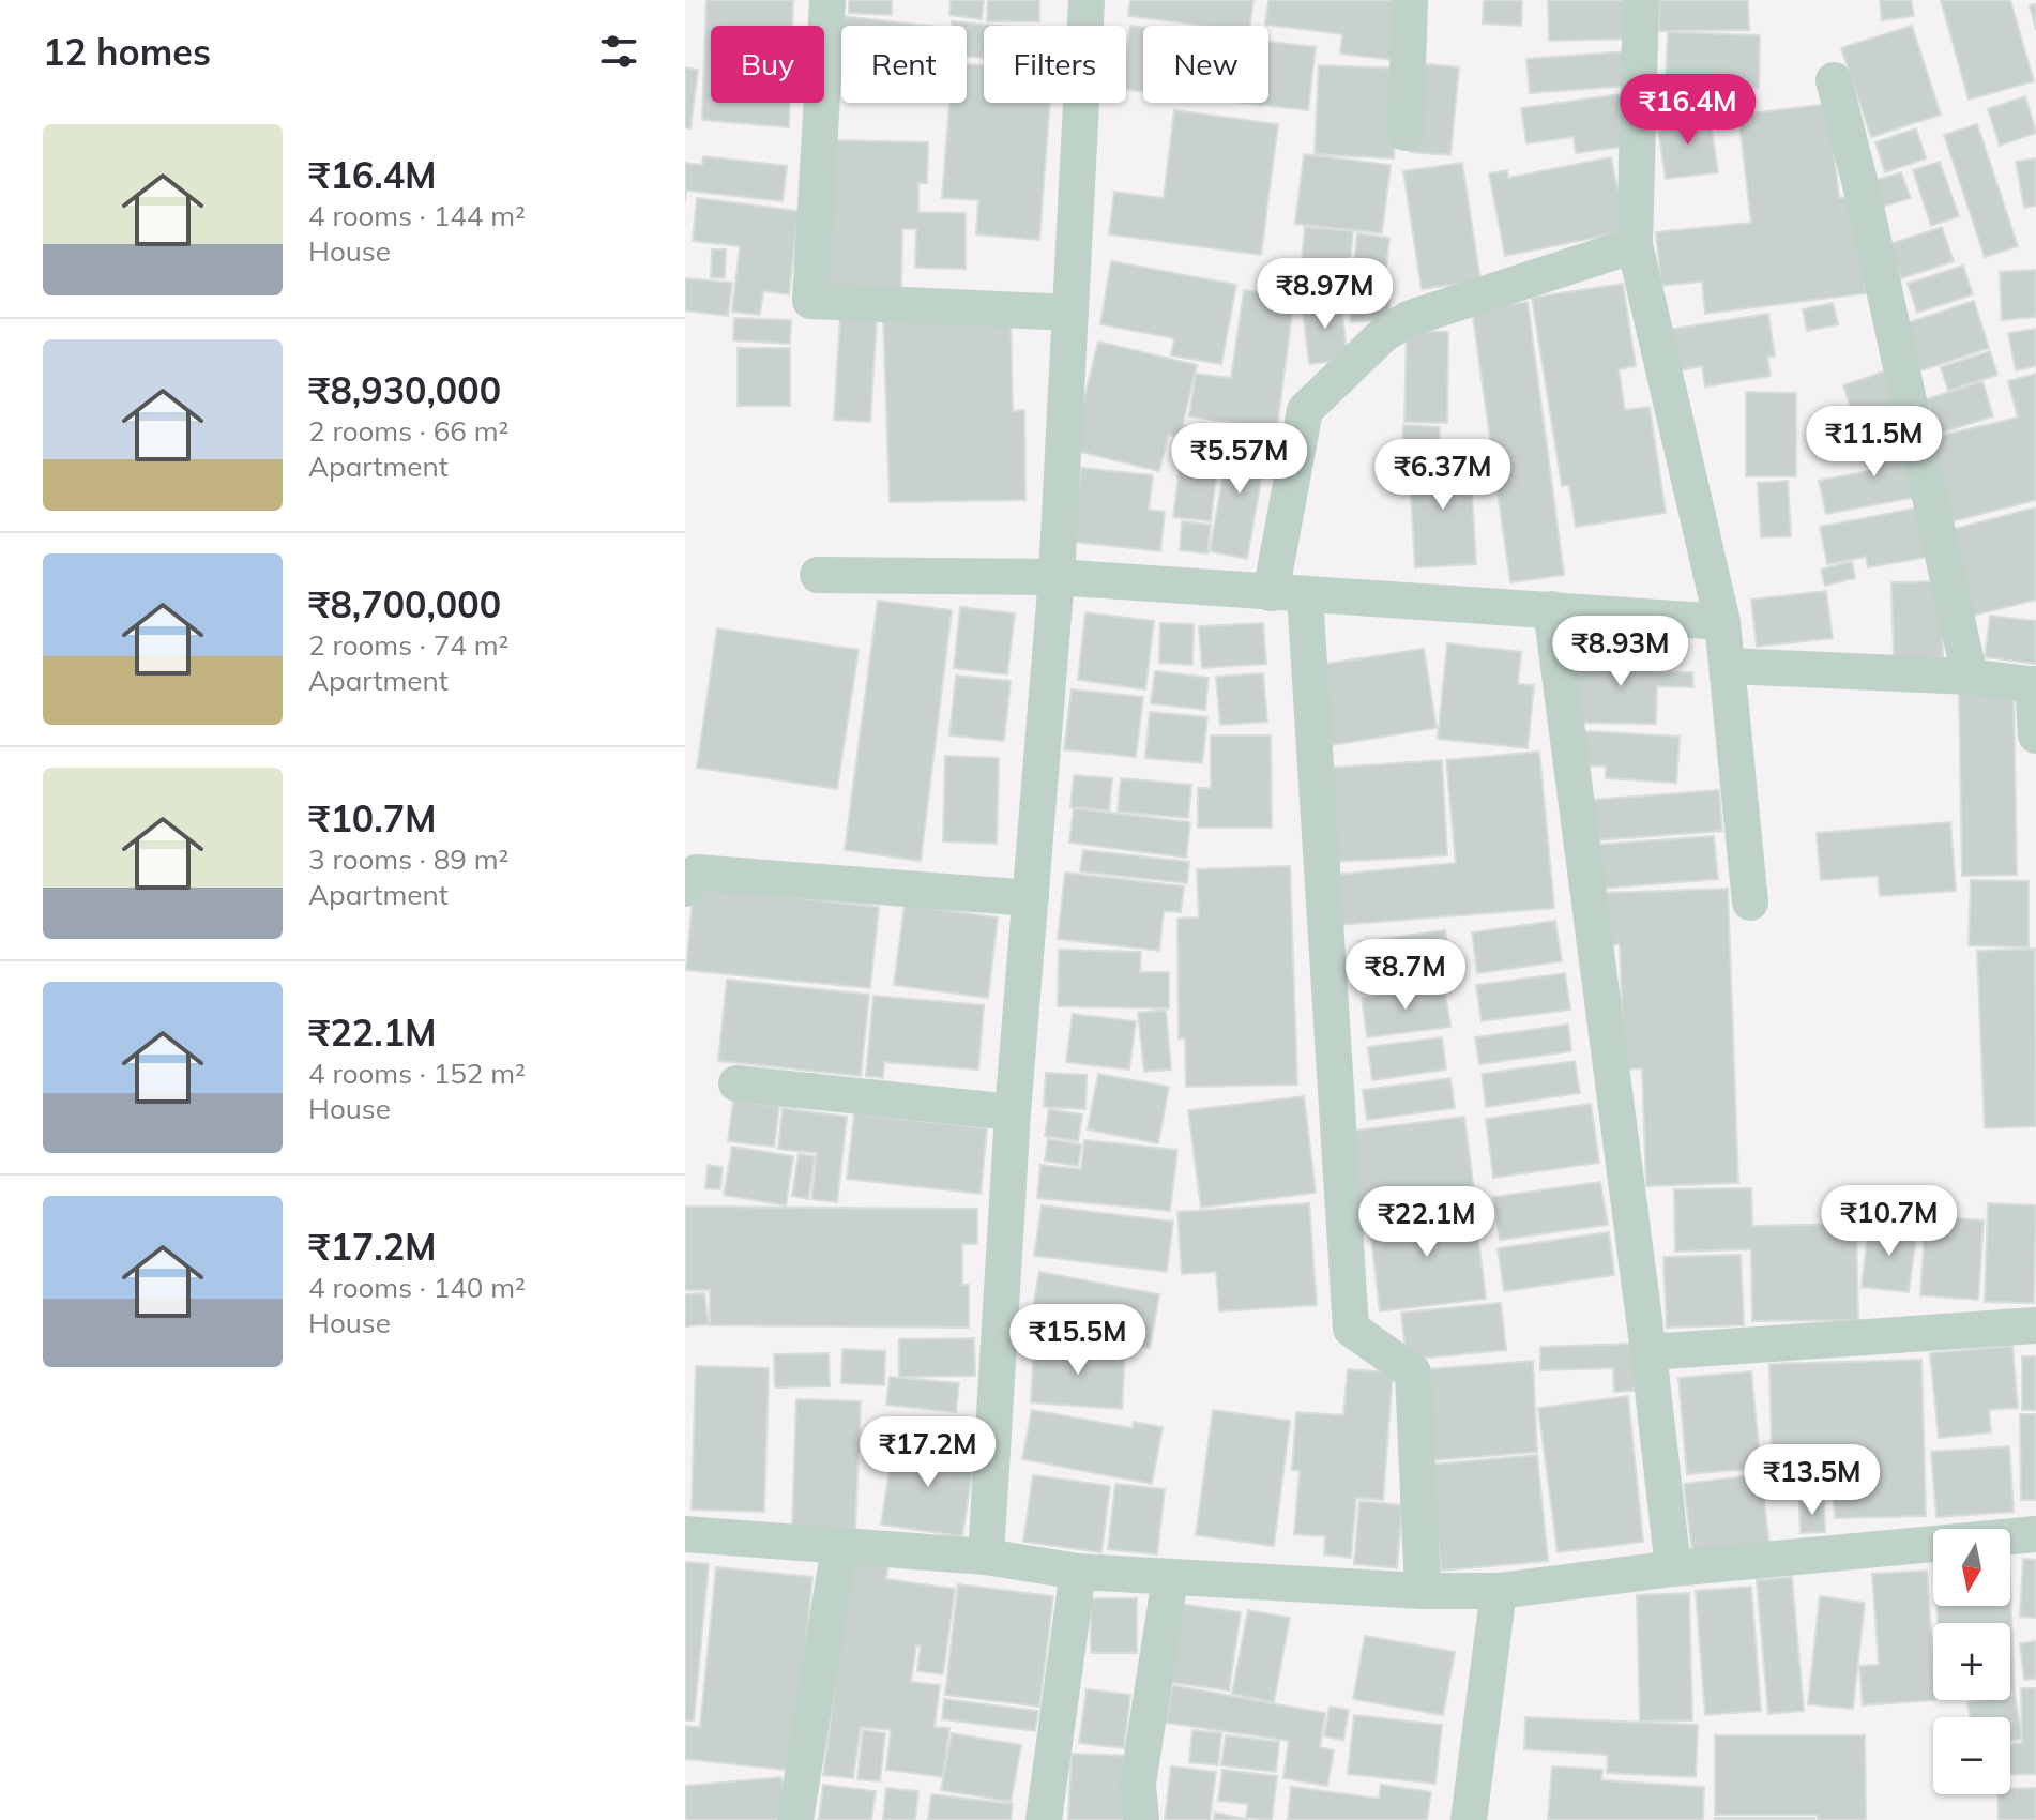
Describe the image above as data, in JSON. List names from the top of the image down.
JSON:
{
  "north": "bottom",
  "page": {
    "heading": "12 homes",
    "chip": [
      "Buy",
      "Rent",
      "Filters",
      "New"
    ],
    "price": [
      "₹16.4M",
      "₹8.97M",
      "₹11.5M",
      "₹5.57M",
      "₹6.37M",
      "₹8.93M",
      "₹8.7M",
      "₹10.7M",
      "₹22.1M",
      "₹15.5M",
      "₹17.2M",
      "₹13.5M"
    ],
    "list": [
      {
        "name": "₹16.4M",
        "note": "4 rooms · 144 m² · House"
      },
      {
        "name": "₹8,930,000",
        "note": "2 rooms · 66 m² · Apartment"
      },
      {
        "name": "₹8,700,000",
        "note": "2 rooms · 74 m² · Apartment"
      },
      {
        "name": "₹10.7M",
        "note": "3 rooms · 89 m² · Apartment"
      },
      {
        "name": "₹22.1M",
        "note": "4 rooms · 152 m² · House"
      },
      {
        "name": "₹17.2M",
        "note": "4 rooms · 140 m² · House"
      }
    ],
    "map_buttons": ["+", "−"]
  }
}
